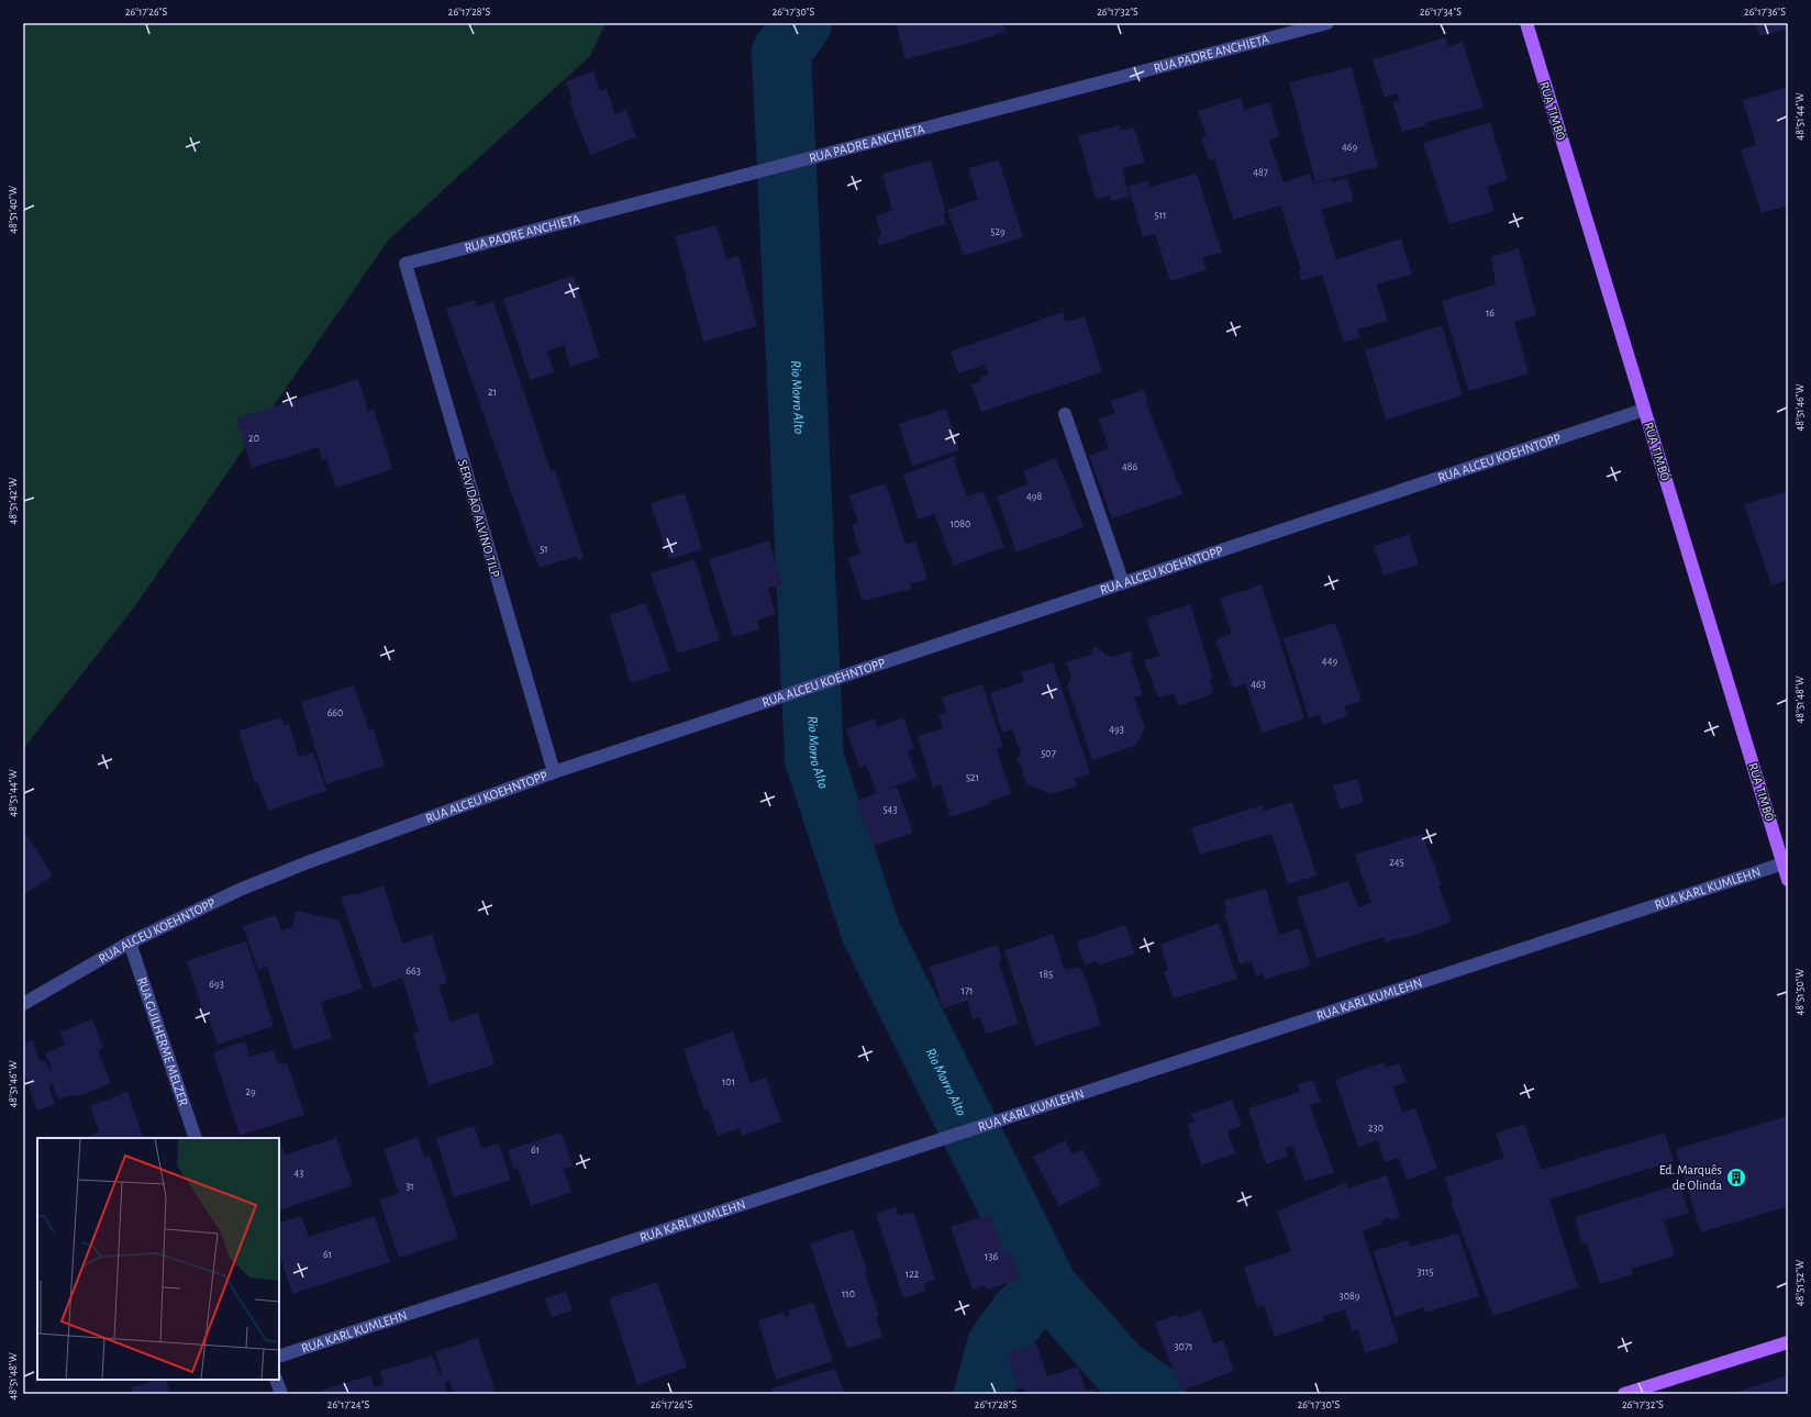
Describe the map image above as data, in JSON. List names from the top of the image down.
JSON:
{
  "streets": {
    "main road": ["RUA TIMBÓ"],
    "street": [
      "RUA PADRE ANCHIETA",
      "RUA ALCEU KOEHNTOPP",
      "SERVIDÃO ALVINO TILP",
      "RUA KARL KUMLEHN",
      "RUA GUILHERME MELZER"
    ]
  },
  "crossings": [
    ["RUA PADRE ANCHIETA", "SERVIDÃO ALVINO TILP"],
    ["RUA TIMBÓ", "RUA ALCEU KOEHNTOPP"],
    ["RUA TIMBÓ", "RUA KARL KUMLEHN"],
    ["RUA ALCEU KOEHNTOPP", "SERVIDÃO ALVINO TILP"],
    ["RUA ALCEU KOEHNTOPP", "RUA GUILHERME MELZER"]
  ],
  "water": ["Rio Morro Alto"],
  "places": {
    "building": ["Ed. Marquês de Olinda"]
  },
  "house_numbers": [
    "469",
    "487",
    "511",
    "529",
    "16",
    "21",
    "20",
    "486",
    "498",
    "1080",
    "51",
    "449",
    "463",
    "660",
    "493",
    "507",
    "521",
    "543",
    "245",
    "663",
    "185",
    "693",
    "171",
    "101",
    "29",
    "230",
    "61",
    "43",
    "31",
    "61",
    "136",
    "3115",
    "122",
    "110",
    "3089",
    "3071"
  ],
  "coordinates": [
    "26°17'26\"S",
    "26°17'28\"S",
    "26°17'30\"S",
    "26°17'32\"S",
    "26°17'34\"S",
    "26°17'36\"S",
    "48°51'44\"W",
    "48°51'40\"W",
    "48°51'46\"W",
    "48°51'42\"W",
    "48°51'48\"W",
    "48°51'50\"W",
    "48°51'52\"W",
    "26°17'24\"S"
  ]
}
